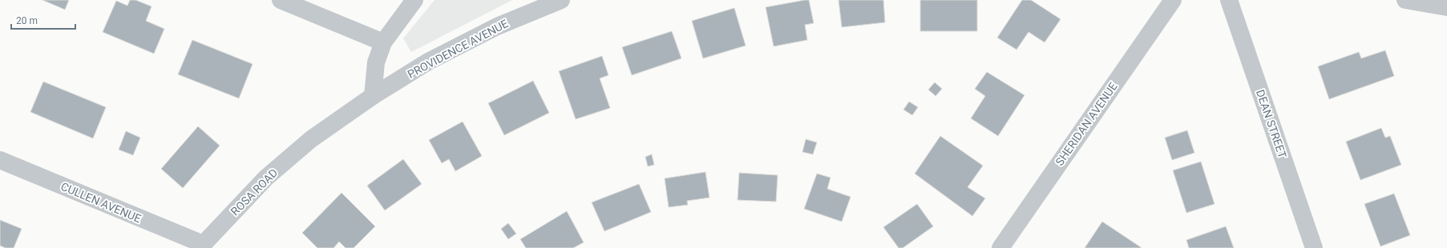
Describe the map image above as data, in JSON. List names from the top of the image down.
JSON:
{
  "streets": {
    "street": [
      "PROVIDENCE AVENUE",
      "SHERIDAN AVENUE",
      "DEAN STREET",
      "ROSA ROAD",
      "CULLEN AVENUE"
    ]
  },
  "crossings": [
    ["PROVIDENCE AVENUE", "ROSA ROAD"],
    ["ROSA ROAD", "CULLEN AVENUE"]
  ],
  "scale_bar": "20 m"
}
